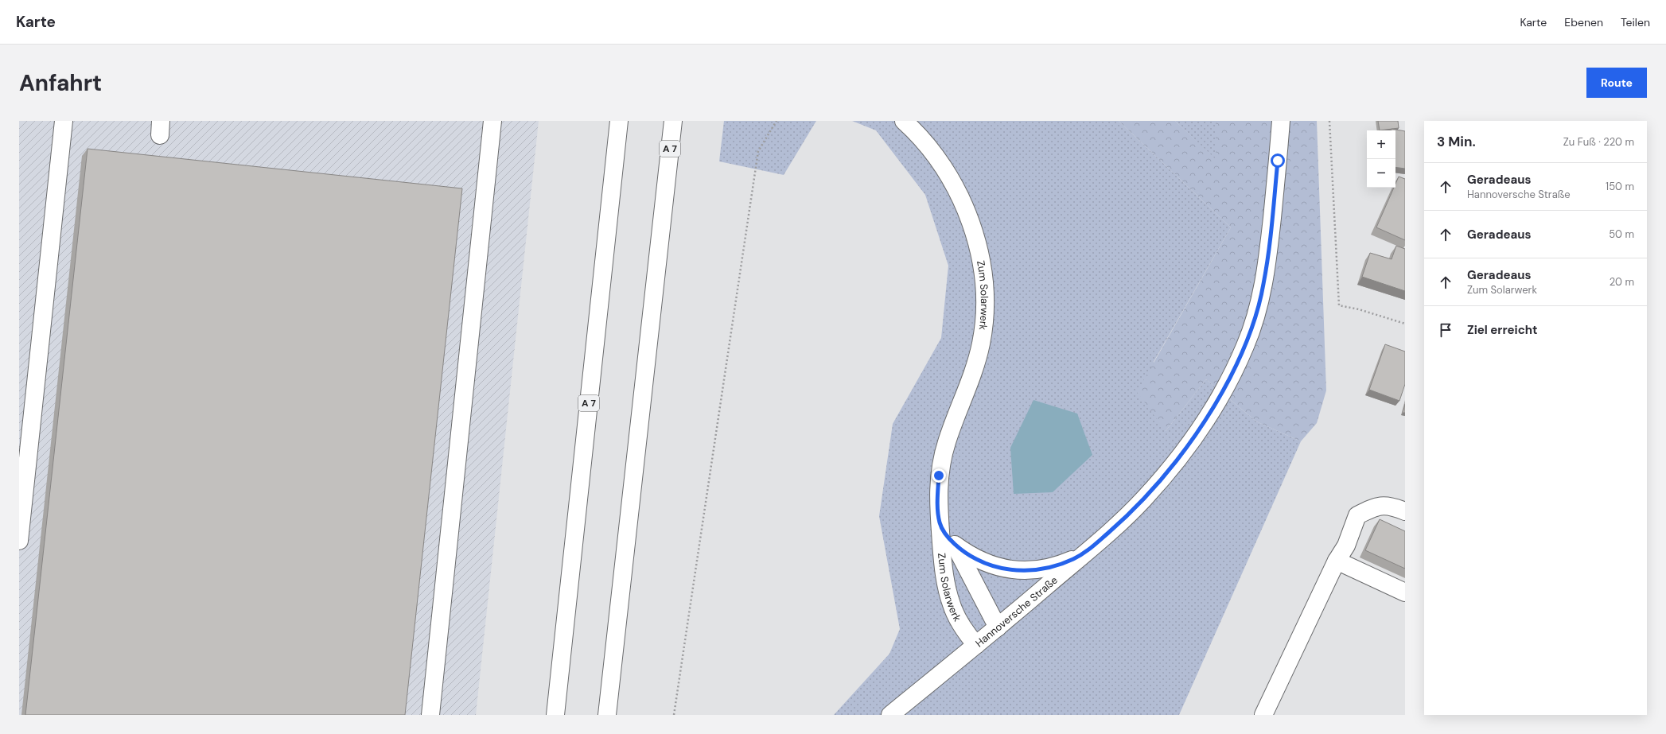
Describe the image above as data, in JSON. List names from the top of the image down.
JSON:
{
  "streets": {
    "main road": ["A 7", "Zum Solarwerk", "Hannoversche Straße"]
  },
  "crossings": [
    ["Zum Solarwerk", "Hannoversche Straße"]
  ],
  "page": {
    "header": "Karte",
    "nav": ["Karte", "Ebenen", "Teilen"],
    "buttons": "Route",
    "title": "Anfahrt",
    "heading": ["3 Min.", "Zu Fuß · 220 m"],
    "map_buttons": ["+", "−"],
    "list": [
      ["Geradeaus", "Hannoversche Straße", "150 m"],
      ["Geradeaus", "50 m"],
      ["Geradeaus", "Zum Solarwerk", "20 m"],
      "Ziel erreicht"
    ]
  }
}
